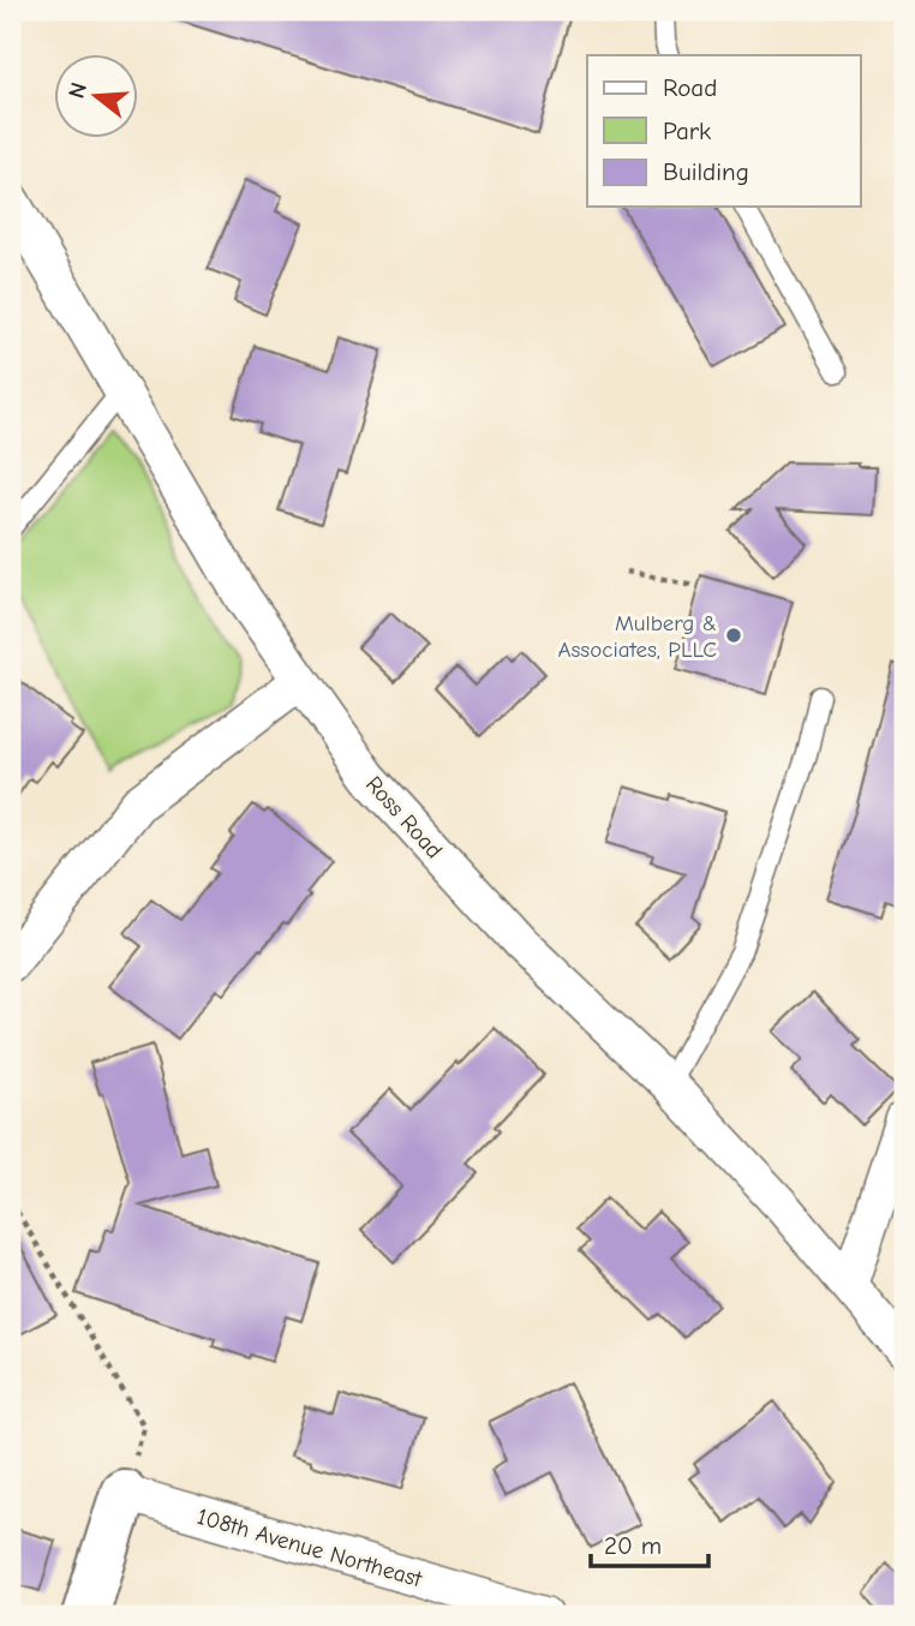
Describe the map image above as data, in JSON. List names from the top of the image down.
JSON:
{
  "streets": {
    "street": ["Ross Road", "108th Avenue Northeast"]
  },
  "places": ["Mulberg & Associates, PLLC"],
  "legend": ["Road", "Park", "Building"],
  "scale_bar": "20 m",
  "north": "left"
}
